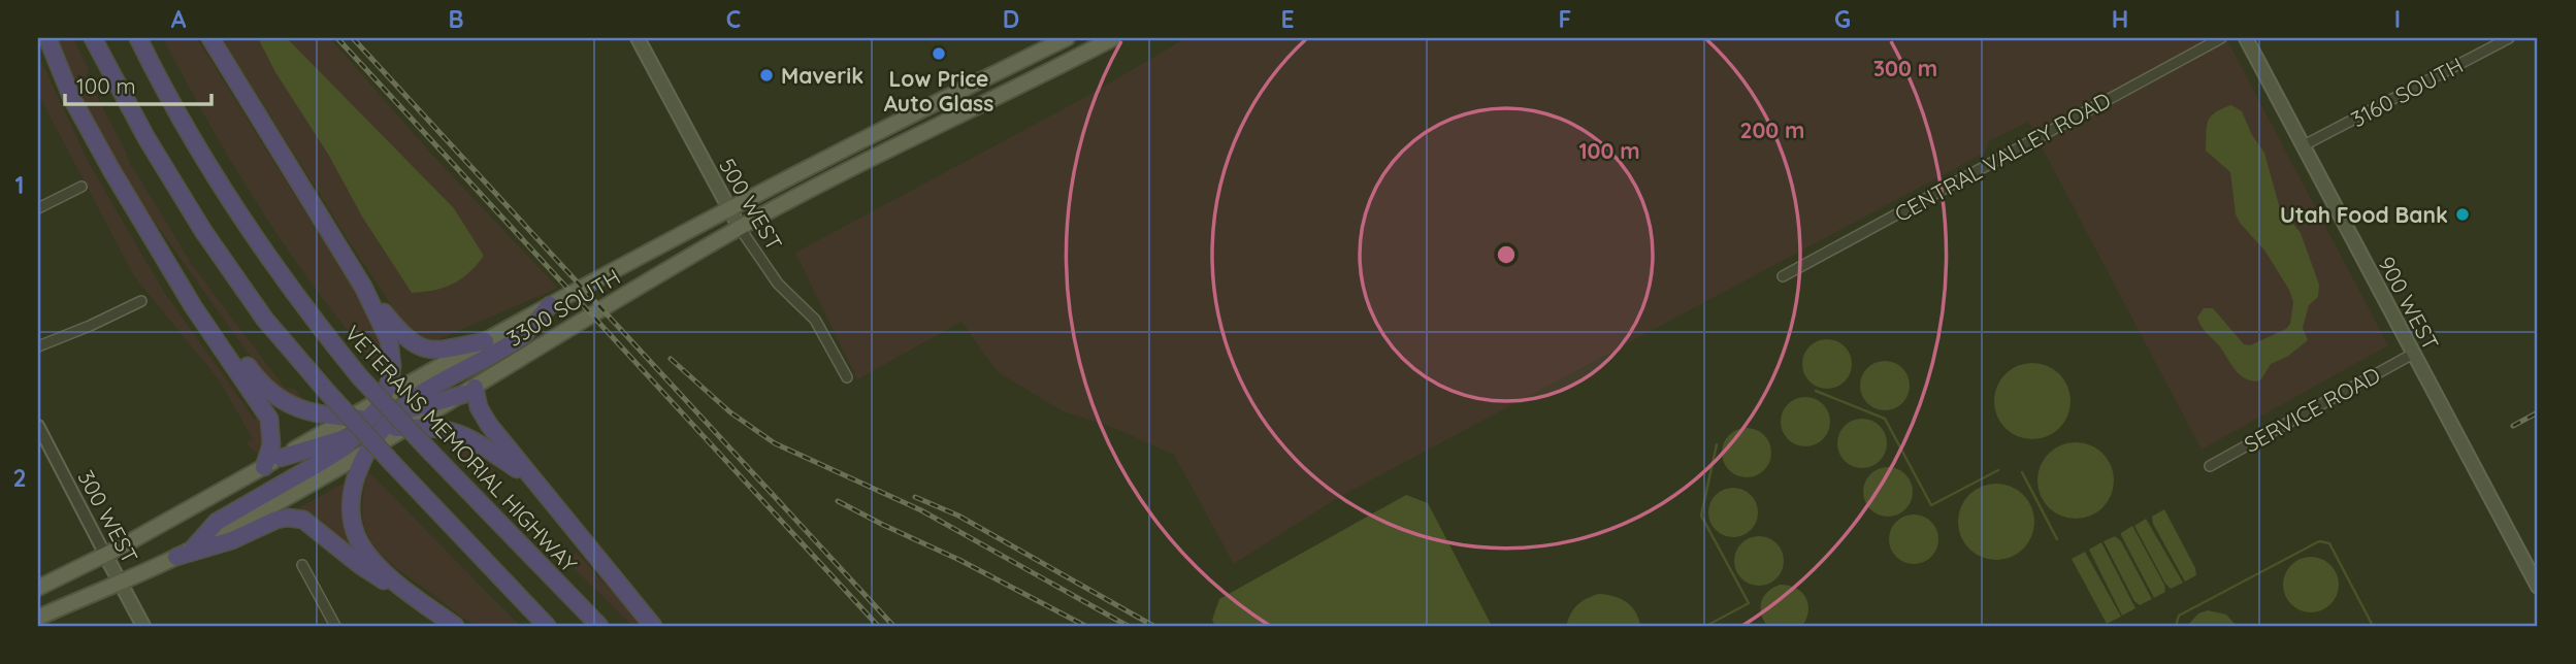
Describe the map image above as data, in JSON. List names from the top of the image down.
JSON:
{
  "streets": {
    "highway": ["VETERANS MEMORIAL HIGHWAY"],
    "main road": [
      "500 WEST",
      "900 WEST",
      "3300 SOUTH",
      "300 WEST"
    ],
    "street": ["3160 SOUTH", "CENTRAL VALLEY ROAD", "SERVICE ROAD"]
  },
  "crossings": [
    ["3160 SOUTH", "900 WEST"],
    ["500 WEST", "3300 SOUTH"],
    ["900 WEST", "SERVICE ROAD"],
    ["3300 SOUTH", "300 WEST"]
  ],
  "places": ["Low Price Auto Glass", "Maverik", "Utah Food Bank"],
  "scale_bar": "100 m",
  "grid": {
    "columns": [
      "A",
      "B",
      "C",
      "D",
      "E",
      "F",
      "G",
      "H",
      "I"
    ],
    "rows": ["1", "2"]
  },
  "rings": ["300 m", "200 m", "100 m"]
}
